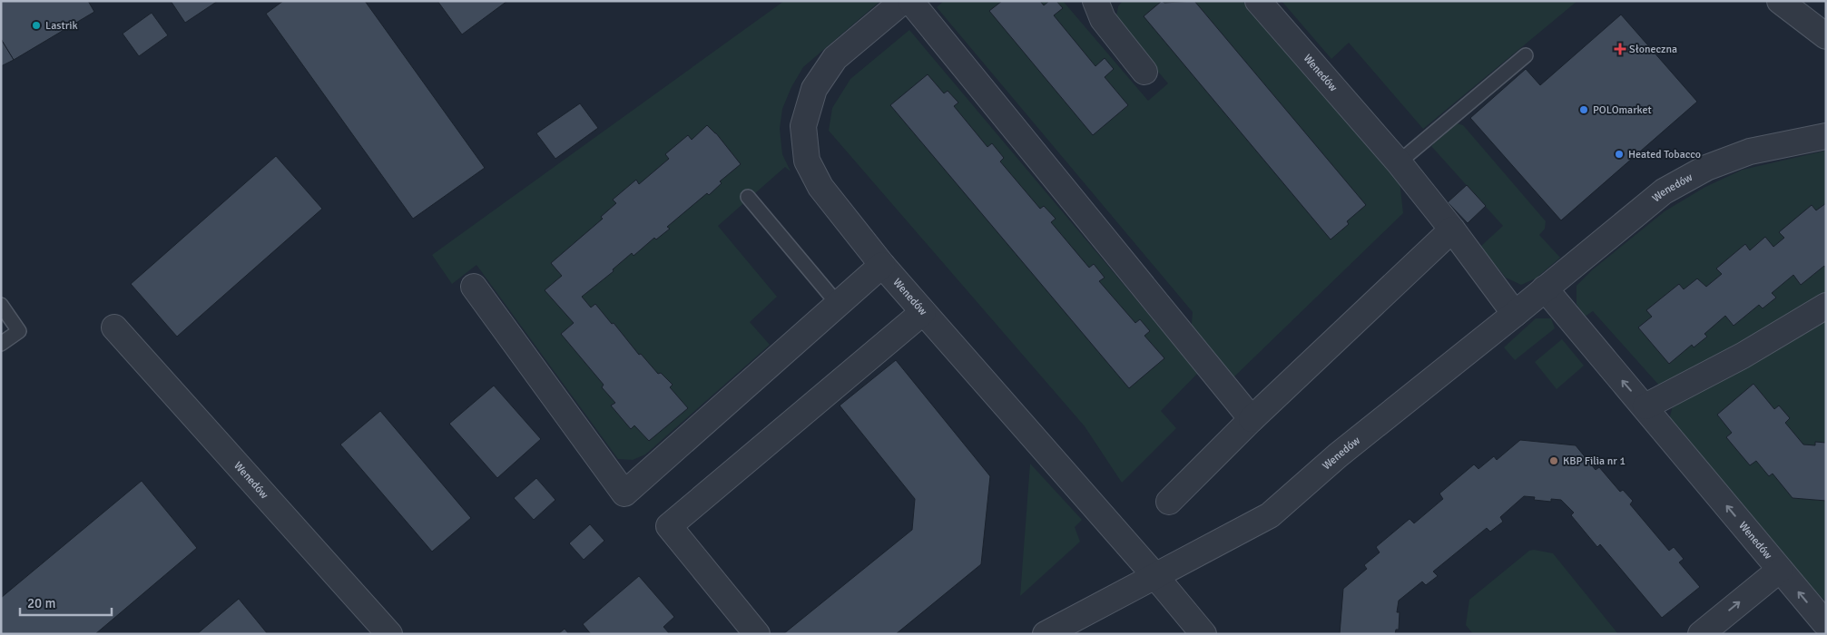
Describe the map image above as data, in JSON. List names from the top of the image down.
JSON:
{
  "streets": {
    "street": ["Wenedów"]
  },
  "places": {
    "other": [
      "Lastrik",
      "POLOmarket",
      "Heated Tobacco",
      "KBP Filia nr 1"
    ],
    "health": ["Słoneczna"]
  },
  "scale_bar": "20 m"
}
